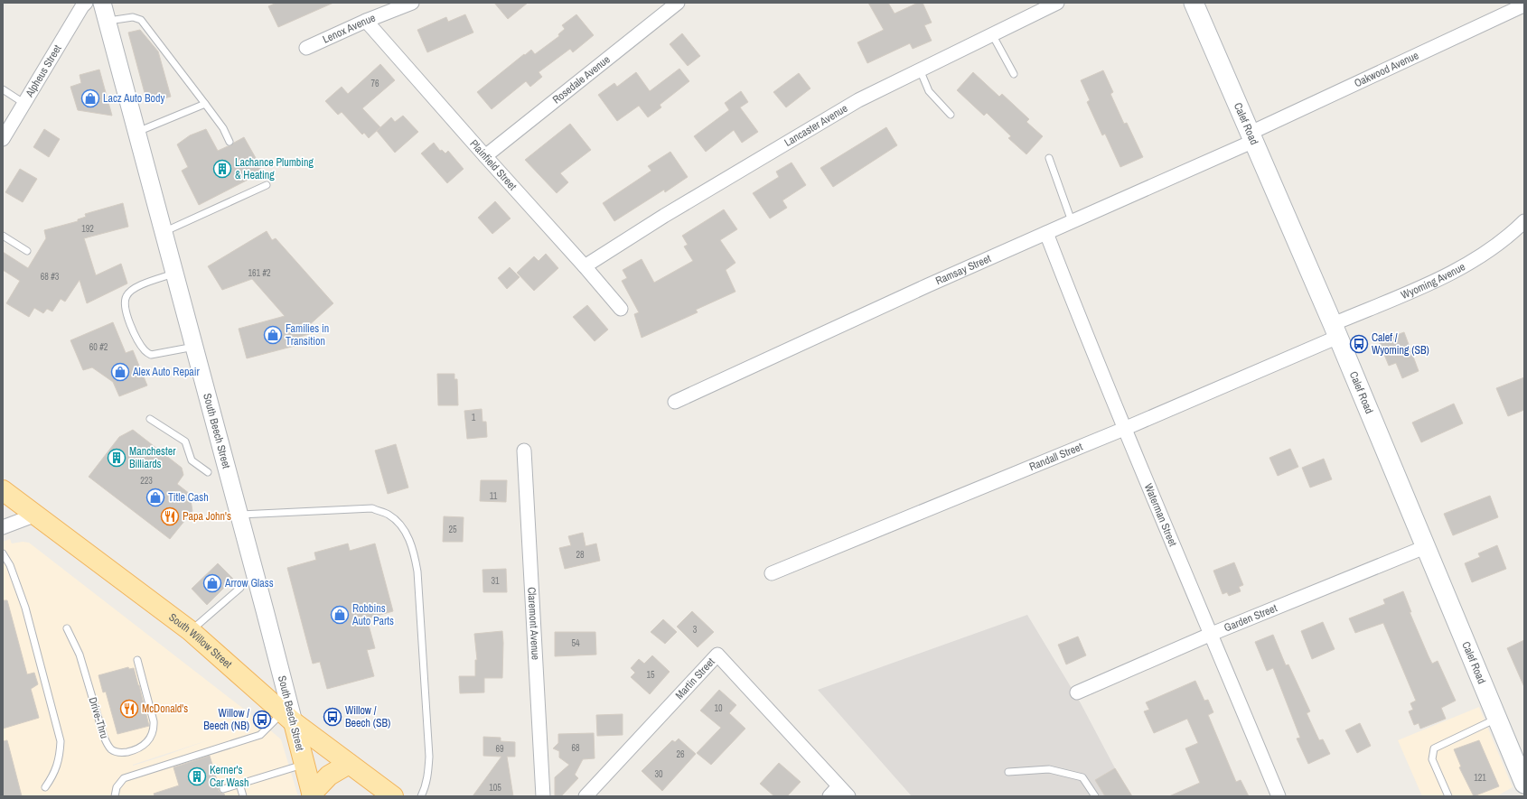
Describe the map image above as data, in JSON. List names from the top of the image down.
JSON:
{
  "streets": {
    "main road": ["Calef Road", "South Beech Street", "South Willow Street"],
    "street": [
      "Lenox Avenue",
      "Oakwood Avenue",
      "Alpheus Street",
      "Rosedale Avenue",
      "Lancaster Avenue",
      "Plainfield Street",
      "Ramsay Street",
      "Wyoming Avenue",
      "Randall Street",
      "Waterman Street",
      "Garden Street",
      "Claremont Avenue",
      "Martin Street"
    ],
    "lane": ["Drive-Thru"]
  },
  "crossings": [
    ["Lenox Avenue", "Plainfield Street"],
    ["Oakwood Avenue", "Calef Road"],
    ["Oakwood Avenue", "Ramsay Street"],
    ["Rosedale Avenue", "Plainfield Street"],
    ["Calef Road", "Ramsay Street"],
    ["Calef Road", "Wyoming Avenue"],
    ["Calef Road", "Randall Street"],
    ["Calef Road", "Garden Street"],
    ["Lancaster Avenue", "Plainfield Street"],
    ["Ramsay Street", "Waterman Street"],
    ["Wyoming Avenue", "Randall Street"],
    ["South Beech Street", "South Willow Street"],
    ["Randall Street", "Waterman Street"],
    ["Waterman Street", "Garden Street"]
  ],
  "places": {
    "shop": [
      "Lacz Auto Body",
      "Families in Transition",
      "Alex Auto Repair",
      "Title Cash",
      "Arrow Glass",
      "Robbins Auto Parts"
    ],
    "building": ["Lachance Plumbing & Heating", "Manchester Billiards", "Kerner's Car Wash"],
    "bus stop": ["Calef / Wyoming (SB)", "Willow / Beech (SB)", "Willow / Beech (NB)"],
    "restaurant": ["Papa John's", "McDonald's"]
  },
  "house_numbers": [
    "76",
    "192",
    "161 #2",
    "68 #3",
    "60 #2",
    "1",
    "223",
    "11",
    "25",
    "28",
    "31",
    "3",
    "54",
    "15",
    "10",
    "68",
    "69",
    "26",
    "30",
    "121",
    "105"
  ]
}
